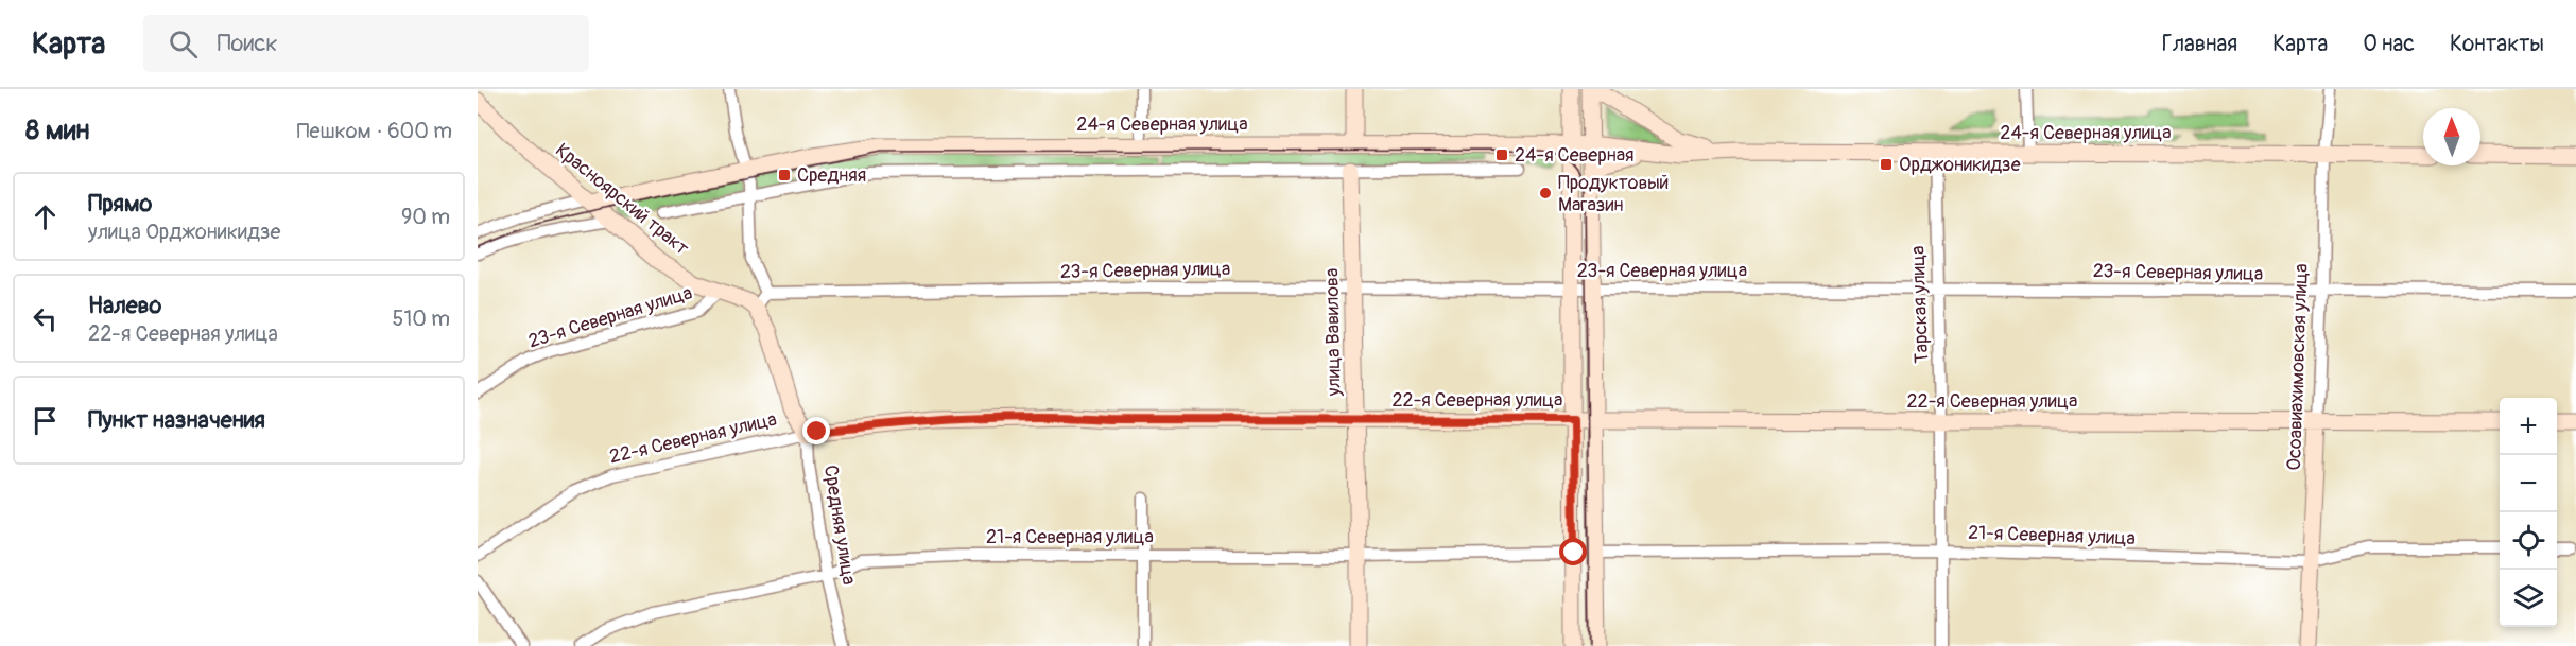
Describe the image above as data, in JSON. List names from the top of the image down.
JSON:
{
  "streets": {
    "main road": [
      "24-я Северная улица",
      "Красноярский тракт",
      "улица Вавилова",
      "Осоавиахимовская улица",
      "22-я Северная улица",
      "Средняя улица"
    ],
    "street": ["23-я Северная улица", "Тарская улица", "21-я Северная улица"]
  },
  "crossings": [
    ["24-я Северная улица", "Красноярский тракт"],
    ["24-я Северная улица", "Тарская улица"],
    ["24-я Северная улица", "Осоавиахимовская улица"],
    ["Красноярский тракт", "23-я Северная улица"],
    ["Красноярский тракт", "Средняя улица"],
    ["23-я Северная улица", "Тарская улица"],
    ["23-я Северная улица", "улица Вавилова"],
    ["23-я Северная улица", "Осоавиахимовская улица"],
    ["Тарская улица", "22-я Северная улица"],
    ["Тарская улица", "21-я Северная улица"],
    ["улица Вавилова", "22-я Северная улица"],
    ["улица Вавилова", "21-я Северная улица"],
    ["Осоавиахимовская улица", "22-я Северная улица"],
    ["Осоавиахимовская улица", "21-я Северная улица"],
    ["22-я Северная улица", "Средняя улица"],
    ["Средняя улица", "21-я Северная улица"]
  ],
  "places": {
    "transit": ["24-я Северная", "Орджоникидзе", "Средняя"],
    "other": ["Продуктовый Магазин"]
  },
  "north": "top",
  "page": {
    "header": "Карта",
    "search": "Поиск",
    "nav": [
      "Главная",
      "Карта",
      "О нас",
      "Контакты"
    ],
    "heading": ["8 мин", "Пешком · 600 m"],
    "list": [
      ["Прямо", "улица Орджоникидзе", "90 m"],
      ["Налево", "22-я Северная улица", "510 m"],
      "Пункт назначения"
    ],
    "map_buttons": ["+", "−"]
  }
}
